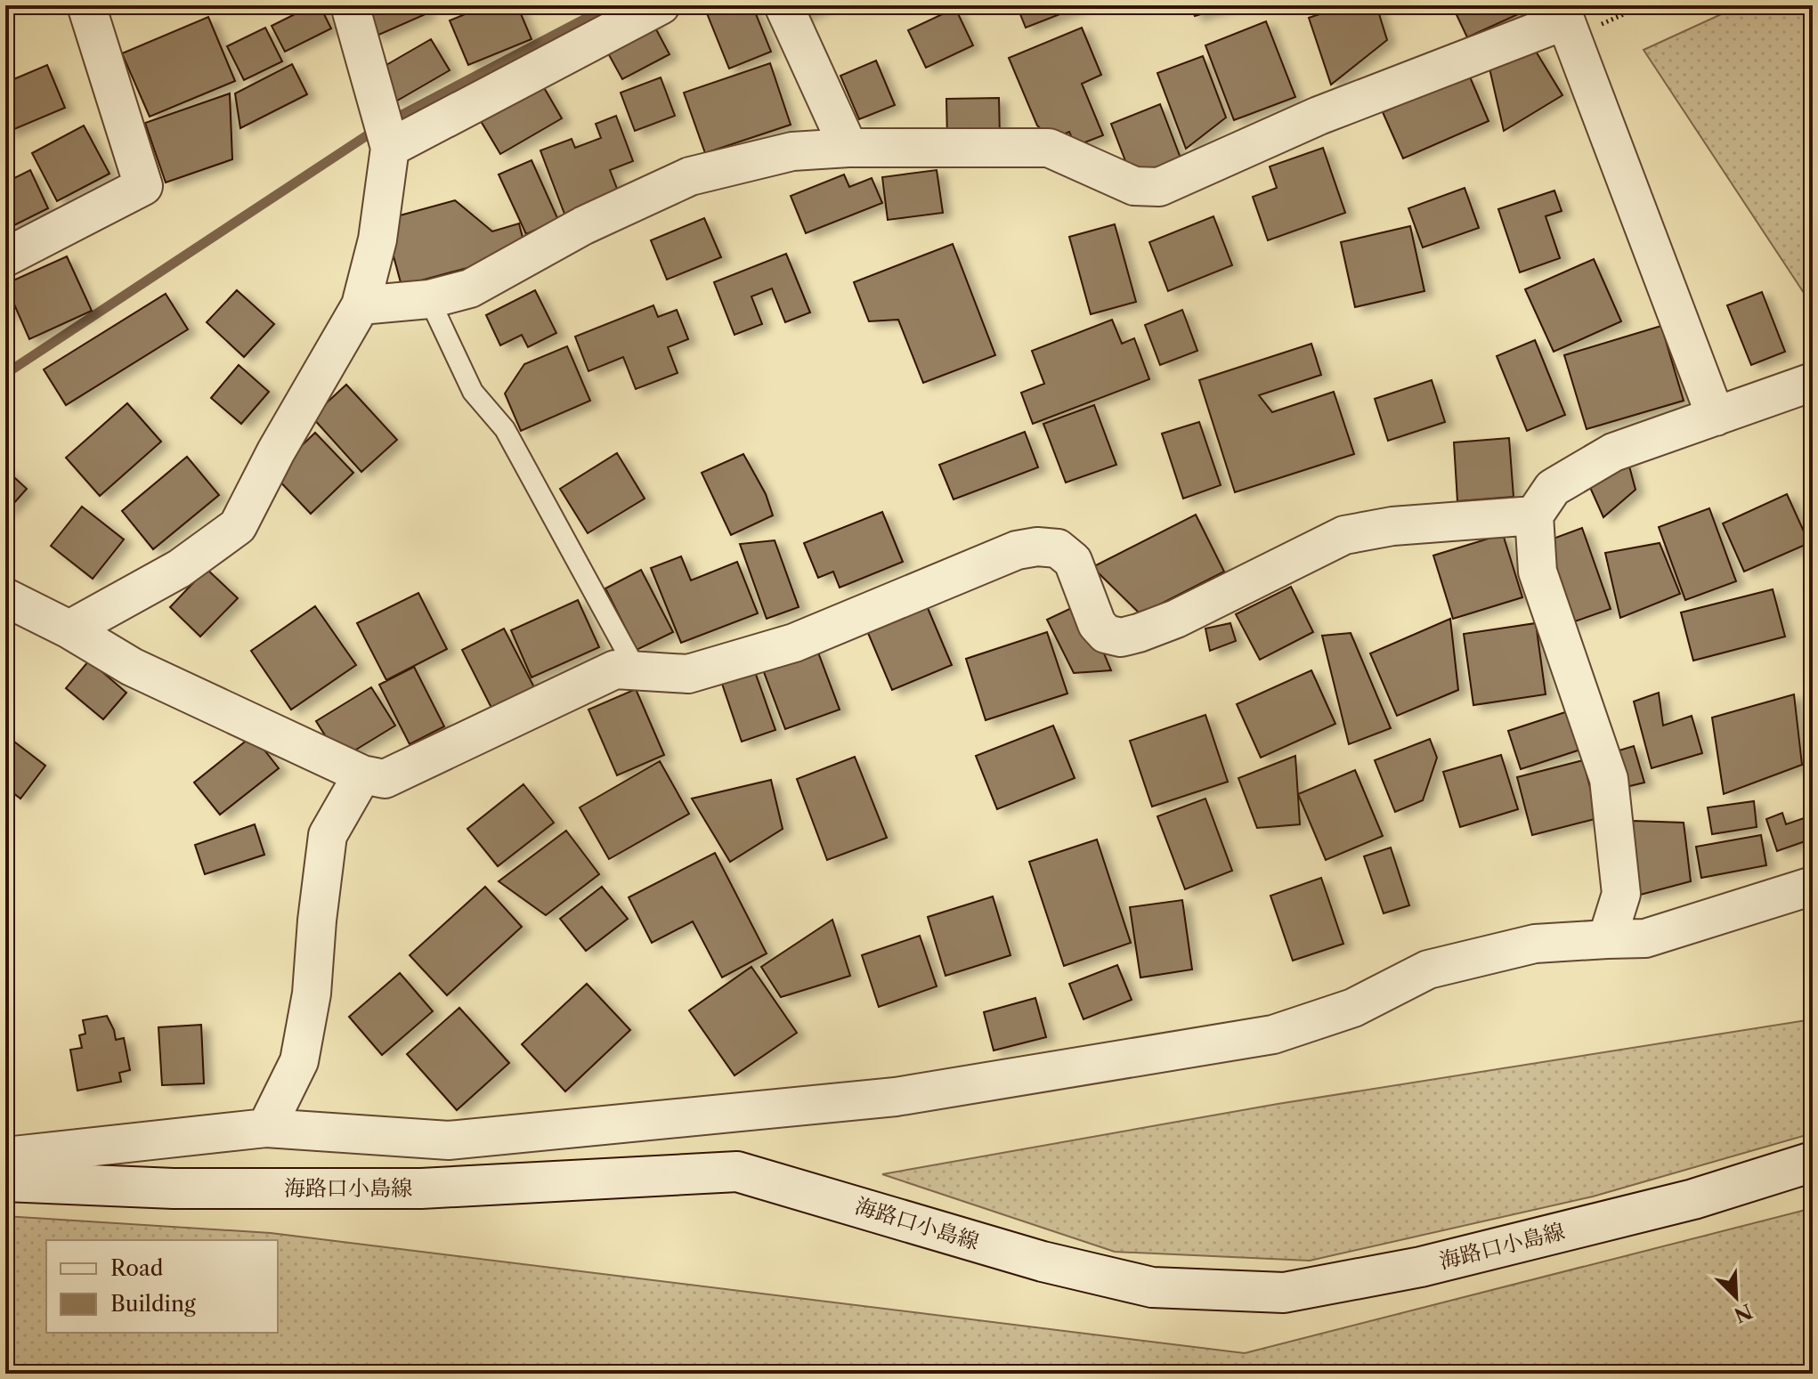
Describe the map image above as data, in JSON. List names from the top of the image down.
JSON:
{
  "streets": {
    "main road": ["海路口小島線"]
  },
  "legend": ["Road", "Building"],
  "north": "bottom right"
}
